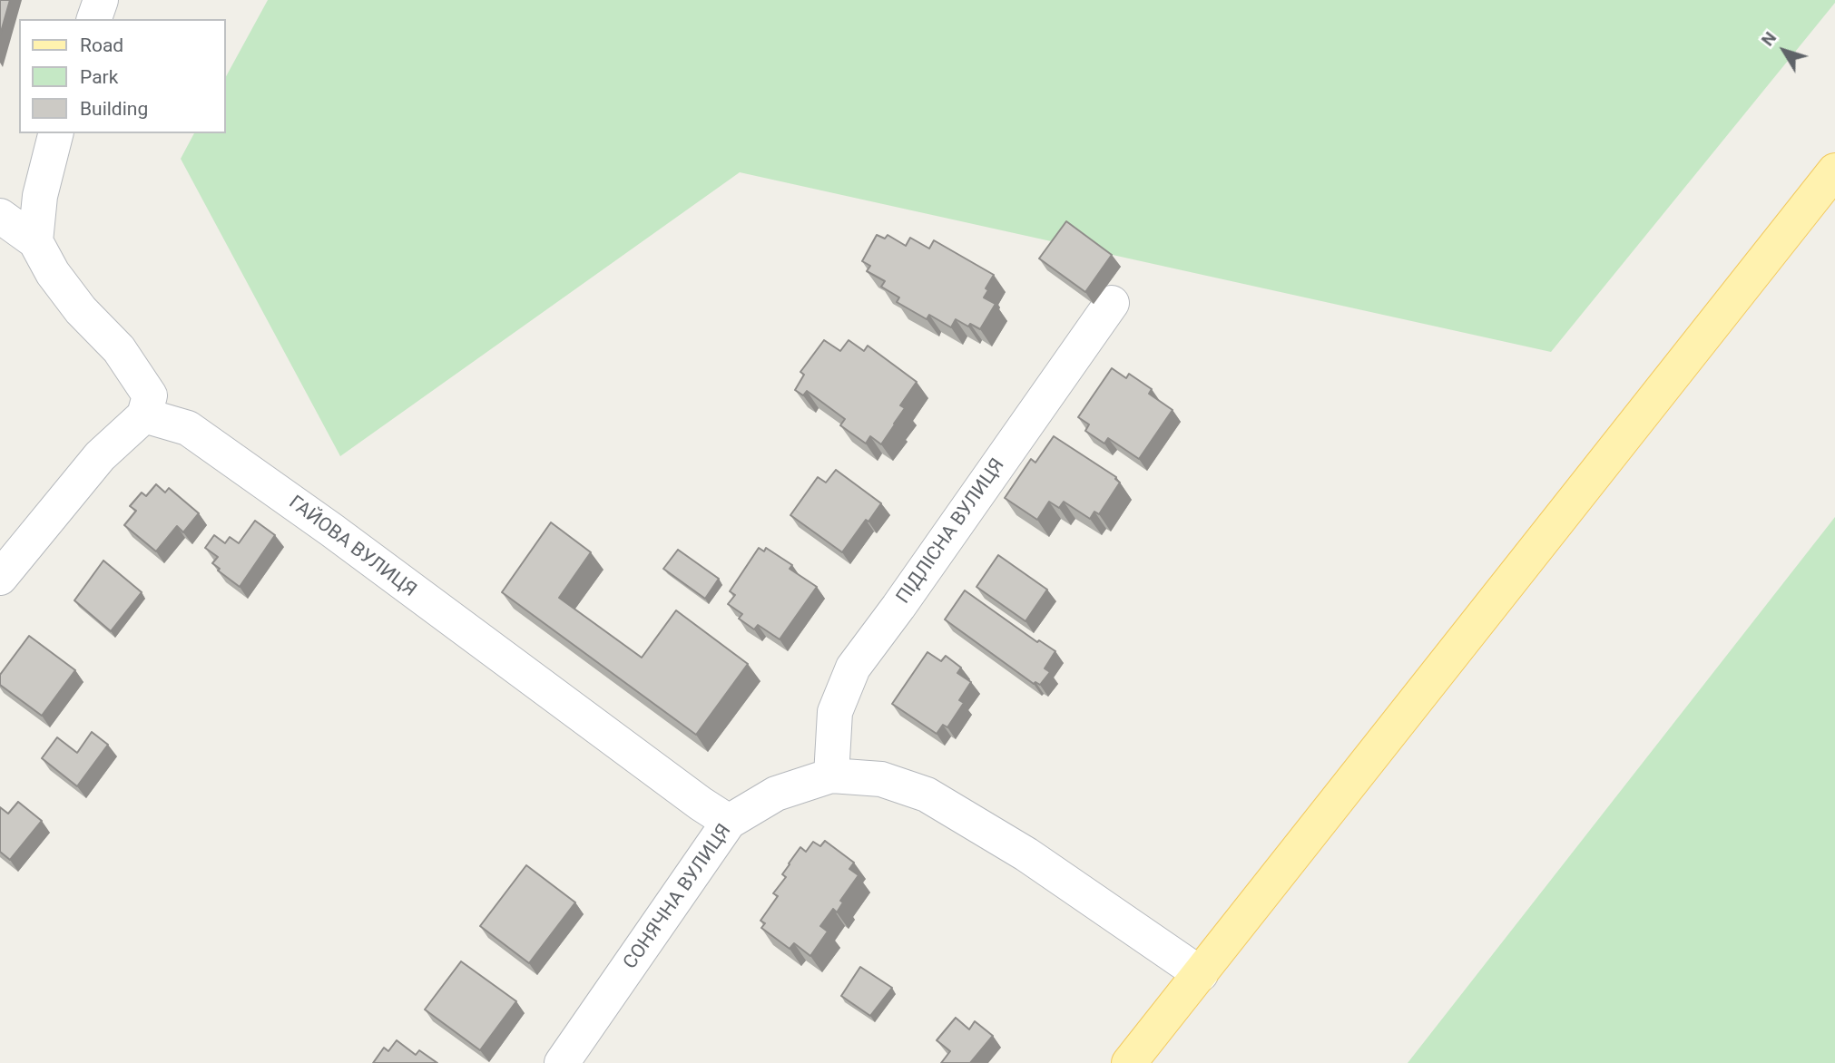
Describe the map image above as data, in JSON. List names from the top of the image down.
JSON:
{
  "streets": {
    "street": ["ПІДЛІСНА ВУЛИЦЯ", "ГАЙОВА ВУЛИЦЯ", "СОНЯЧНА ВУЛИЦЯ"]
  },
  "crossings": [
    ["ПІДЛІСНА ВУЛИЦЯ", "СОНЯЧНА ВУЛИЦЯ"],
    ["ГАЙОВА ВУЛИЦЯ", "СОНЯЧНА ВУЛИЦЯ"]
  ],
  "legend": ["Road", "Park", "Building"],
  "north": "top left"
}
